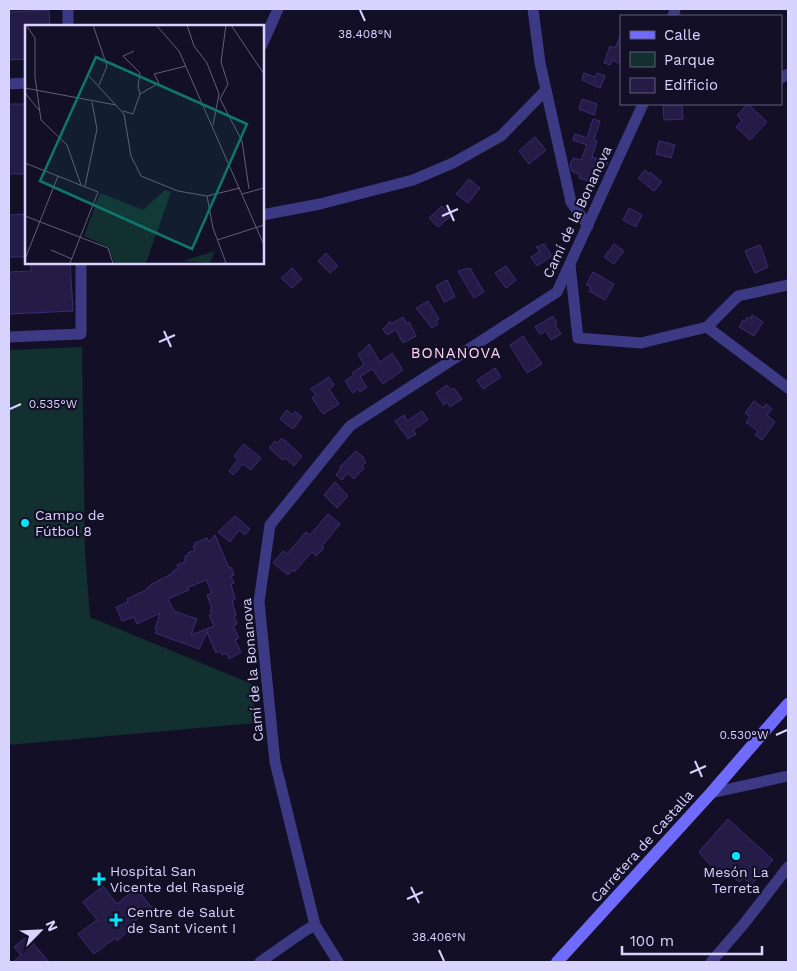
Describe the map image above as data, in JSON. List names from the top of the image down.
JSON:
{
  "streets": {
    "main road": ["Carretera de Castalla"],
    "street": ["Camí de la Bonanova"]
  },
  "districts": ["BONANOVA"],
  "places": {
    "other": ["Campo de Fútbol 8", "Mesón La Terreta"],
    "health": ["Hospital San Vicente del Raspeig", "Centre de Salut de Sant Vicent I"]
  },
  "legend": ["Calle", "Parque", "Edificio"],
  "scale_bar": "100 m",
  "north": "top right",
  "coordinates": [
    "38.408°N",
    "0.535°W",
    "0.530°W",
    "38.406°N"
  ]
}
